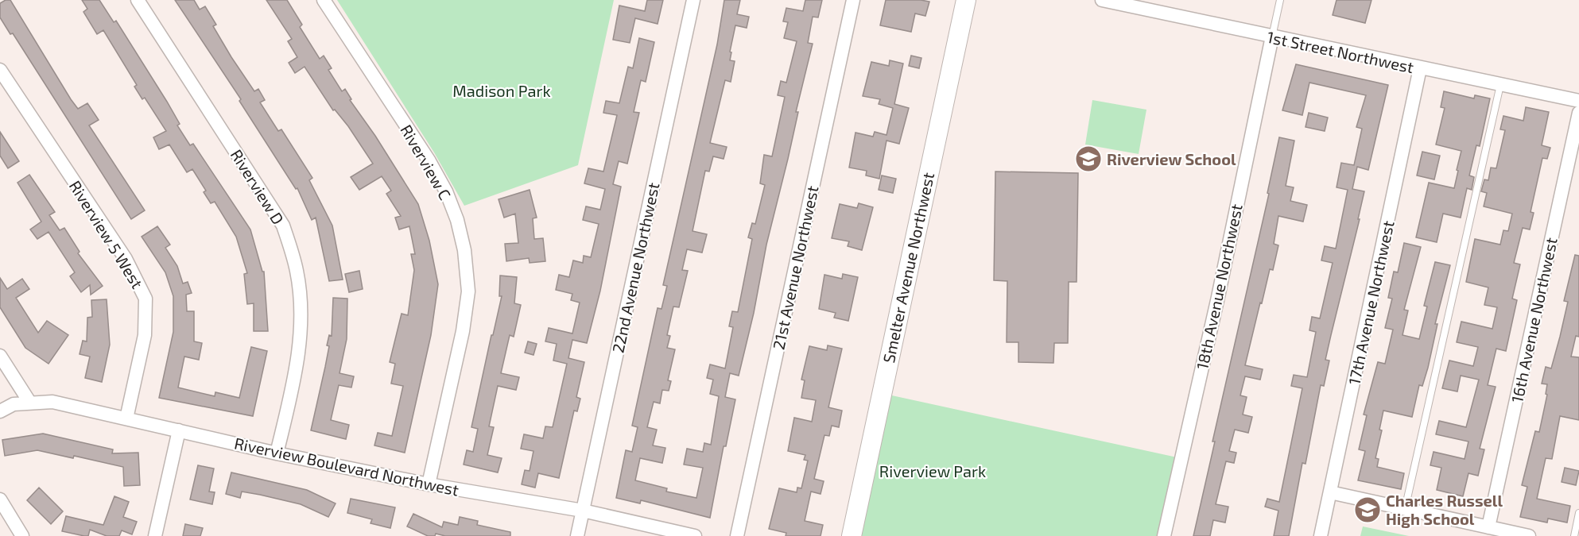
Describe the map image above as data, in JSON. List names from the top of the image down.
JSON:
{
  "streets": {
    "street": [
      "1st Street Northwest",
      "Riverview C",
      "Riverview D",
      "Riverview 5 West",
      "22nd Avenue Northwest",
      "21st Avenue Northwest",
      "Smelter Avenue Northwest",
      "18th Avenue Northwest",
      "17th Avenue Northwest",
      "16th Avenue Northwest",
      "Riverview Boulevard Northwest"
    ]
  },
  "crossings": [
    ["1st Street Northwest", "18th Avenue Northwest"],
    ["1st Street Northwest", "17th Avenue Northwest"],
    ["Riverview C", "Riverview Boulevard Northwest"],
    ["Riverview D", "Riverview Boulevard Northwest"],
    ["Riverview 5 West", "Riverview Boulevard Northwest"],
    ["22nd Avenue Northwest", "Riverview Boulevard Northwest"]
  ],
  "parks": ["Madison Park", "Riverview Park"],
  "places": {
    "school or university": ["Riverview School", "Charles Russell High School"]
  }
}
